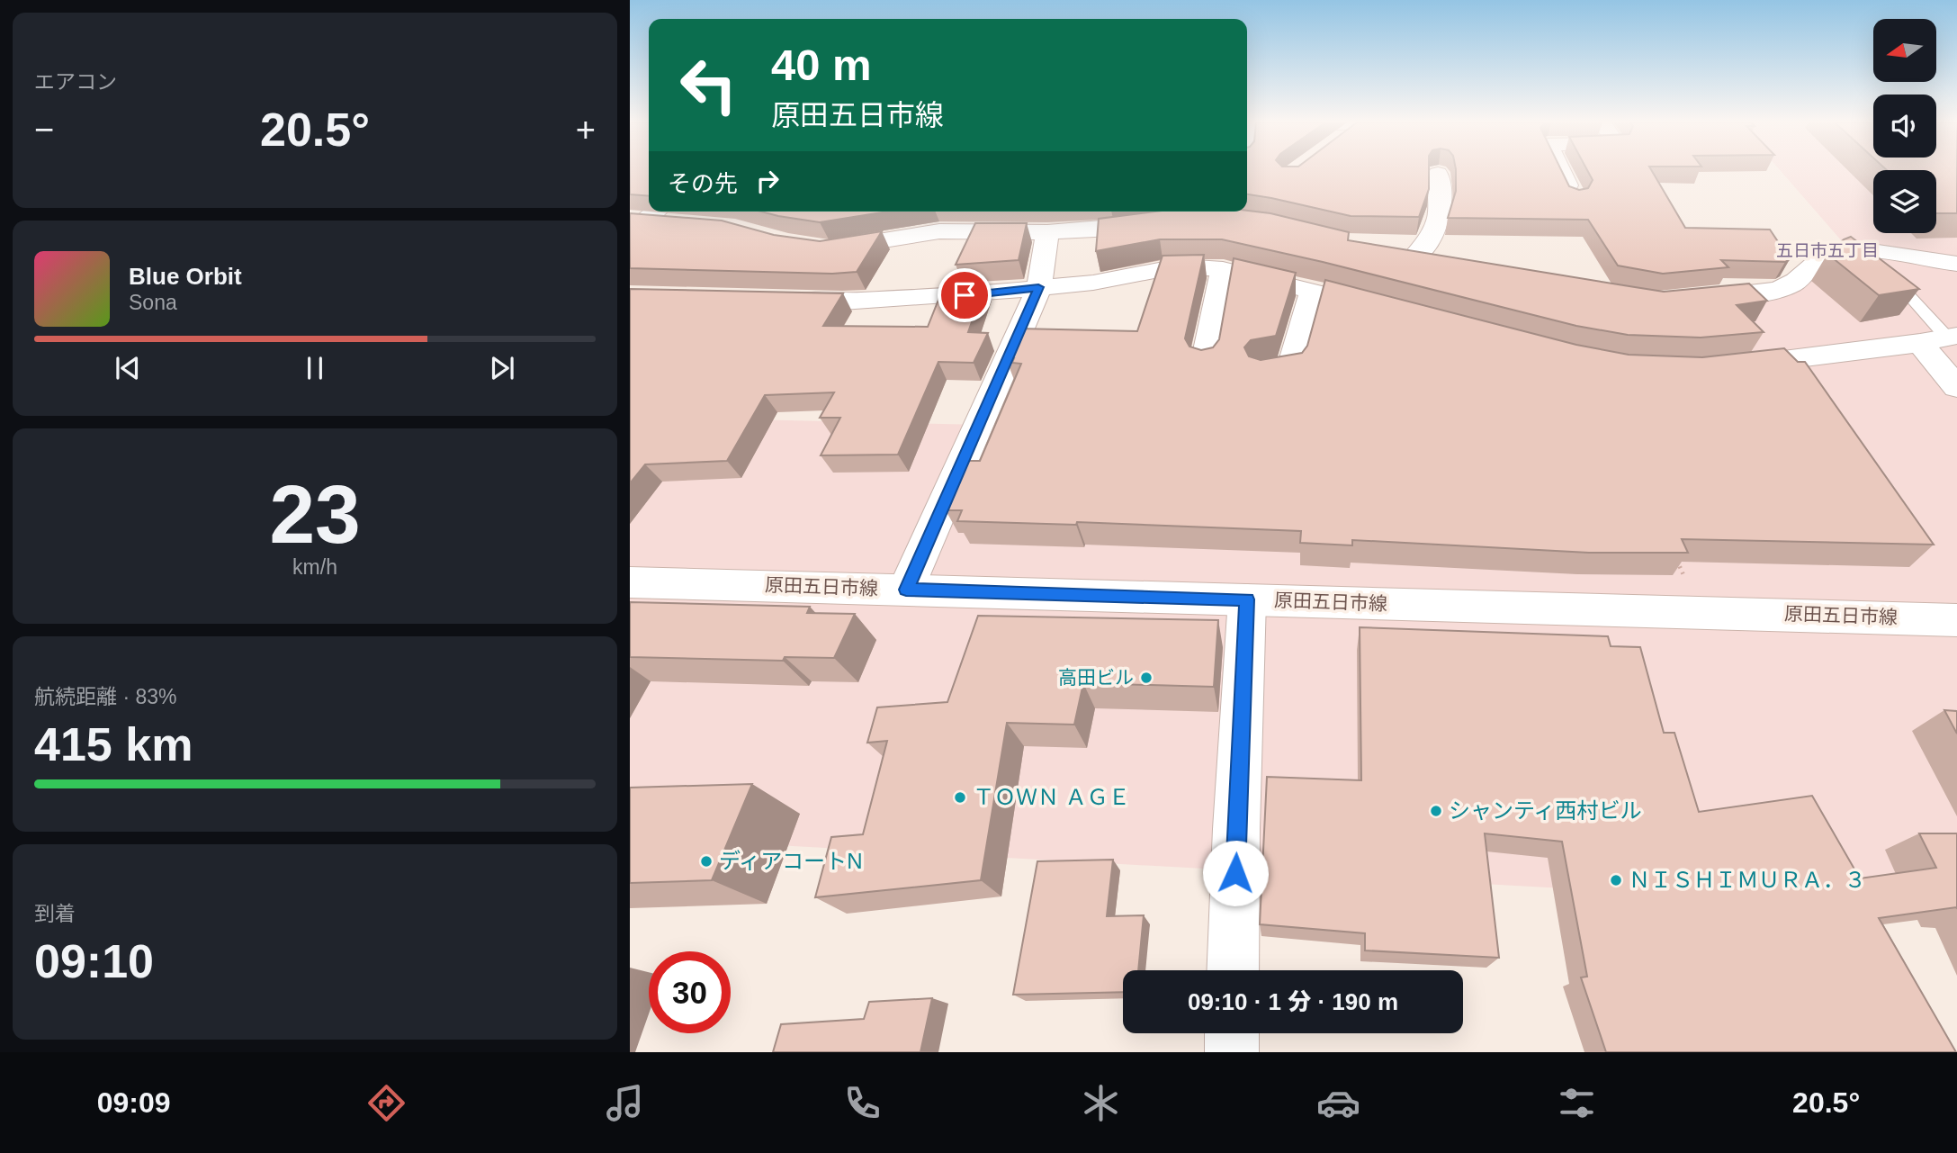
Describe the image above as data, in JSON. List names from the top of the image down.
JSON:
{
  "streets": {
    "street": ["原田五日市線"]
  },
  "districts": ["五日市五丁目"],
  "places": [
    "高田ビル",
    "ＴＯＷＮ ＡＧＥ",
    "シャンティ西村ビル",
    "ディアコートN",
    "ＮＩＳＨＩＭＵＲＡ．３"
  ],
  "north": "left",
  "page": {
    "tile": [
      "エアコン",
      ["23", "km/h"],
      ["航続距離 · 83%", "415 km"],
      ["到着", "09:10"]
    ],
    "turn": ["40 m", "原田五日市線"],
    "heat": ["−", "20.5°", "+"],
    "then": "その先",
    "song": ["Blue Orbit", "Sona"],
    "limit": "30",
    "trip": "09:10 · 1 分 · 190 m",
    "tabs": ["09:09", "20.5°"]
  }
}
